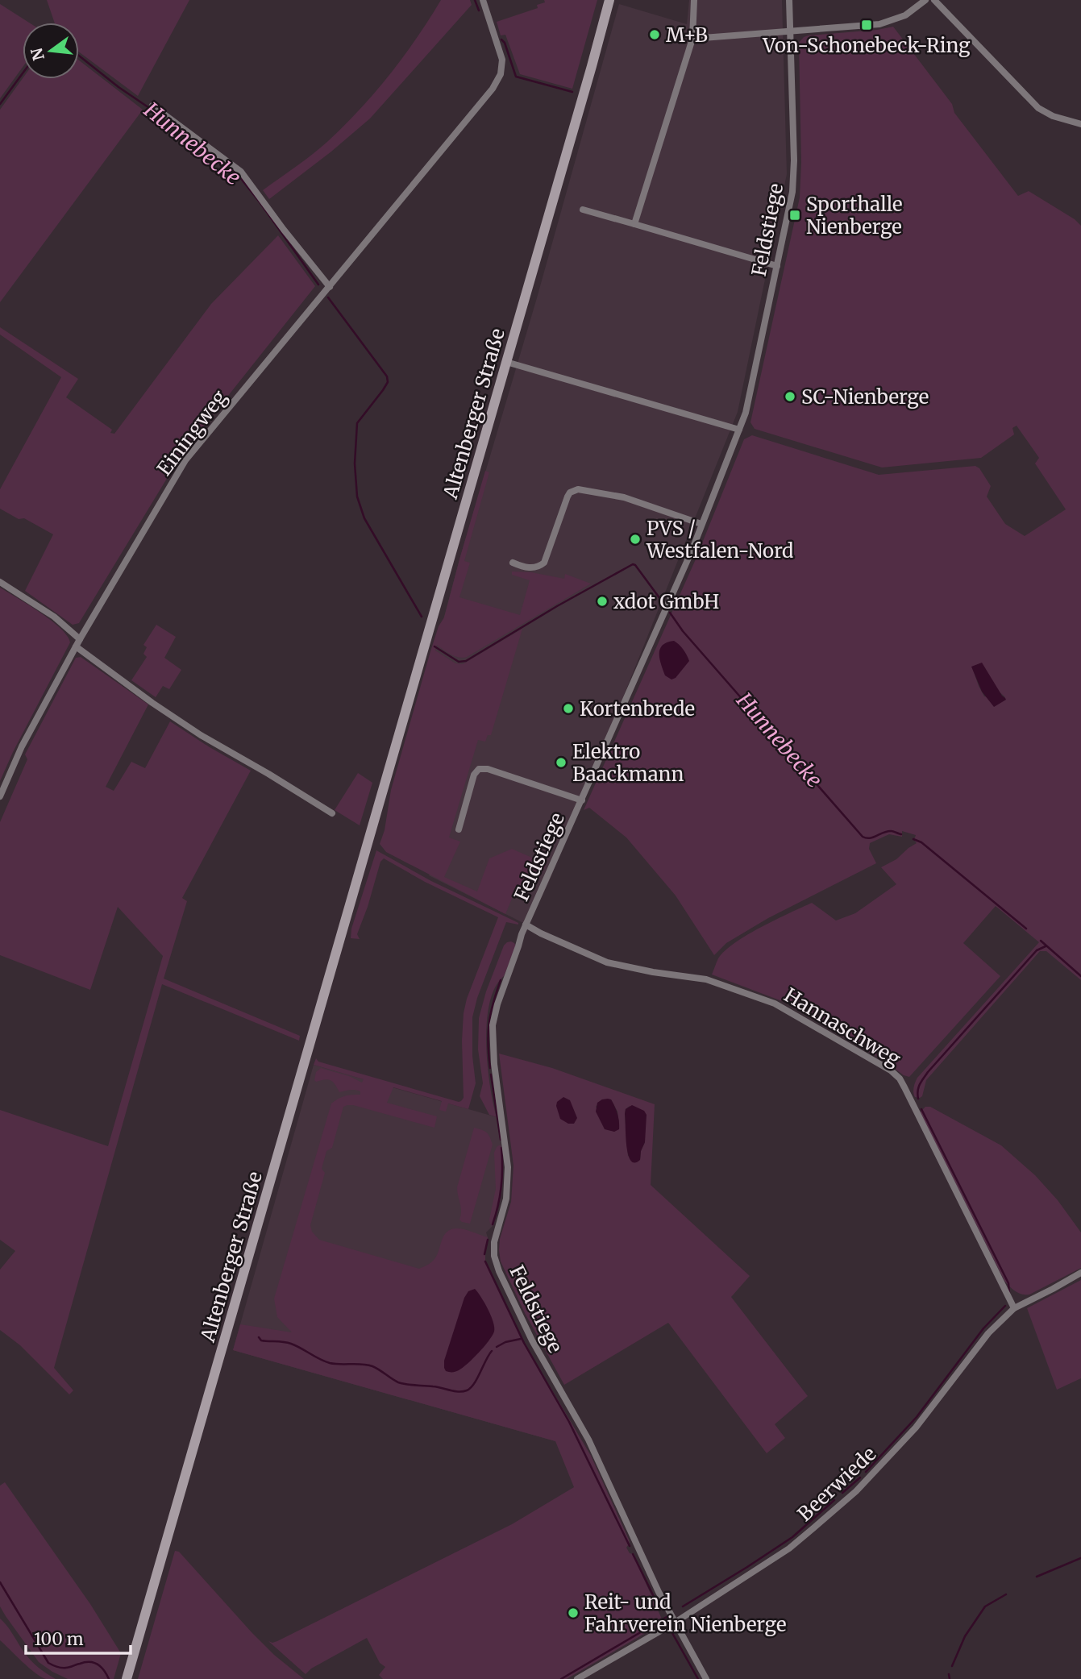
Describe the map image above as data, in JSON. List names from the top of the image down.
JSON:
{
  "streets": {
    "main road": ["Altenberger Straße"],
    "street": [
      "Feldstiege",
      "Einingweg",
      "Hannaschweg",
      "Beerwiede"
    ]
  },
  "crossings": [
    ["Feldstiege", "Hannaschweg"],
    ["Feldstiege", "Beerwiede"],
    ["Hannaschweg", "Beerwiede"]
  ],
  "water": ["Hunnebecke"],
  "places": {
    "transit": ["Von-Schonebeck-Ring", "Sporthalle Nienberge"],
    "other": [
      "M+B",
      "SC-Nienberge",
      "PVS / Westfalen-Nord",
      "xdot GmbH",
      "Kortenbrede",
      "Elektro Baackmann",
      "Reit- und Fahrverein Nienberge"
    ]
  },
  "scale_bar": "100 m",
  "north": "left"
}
